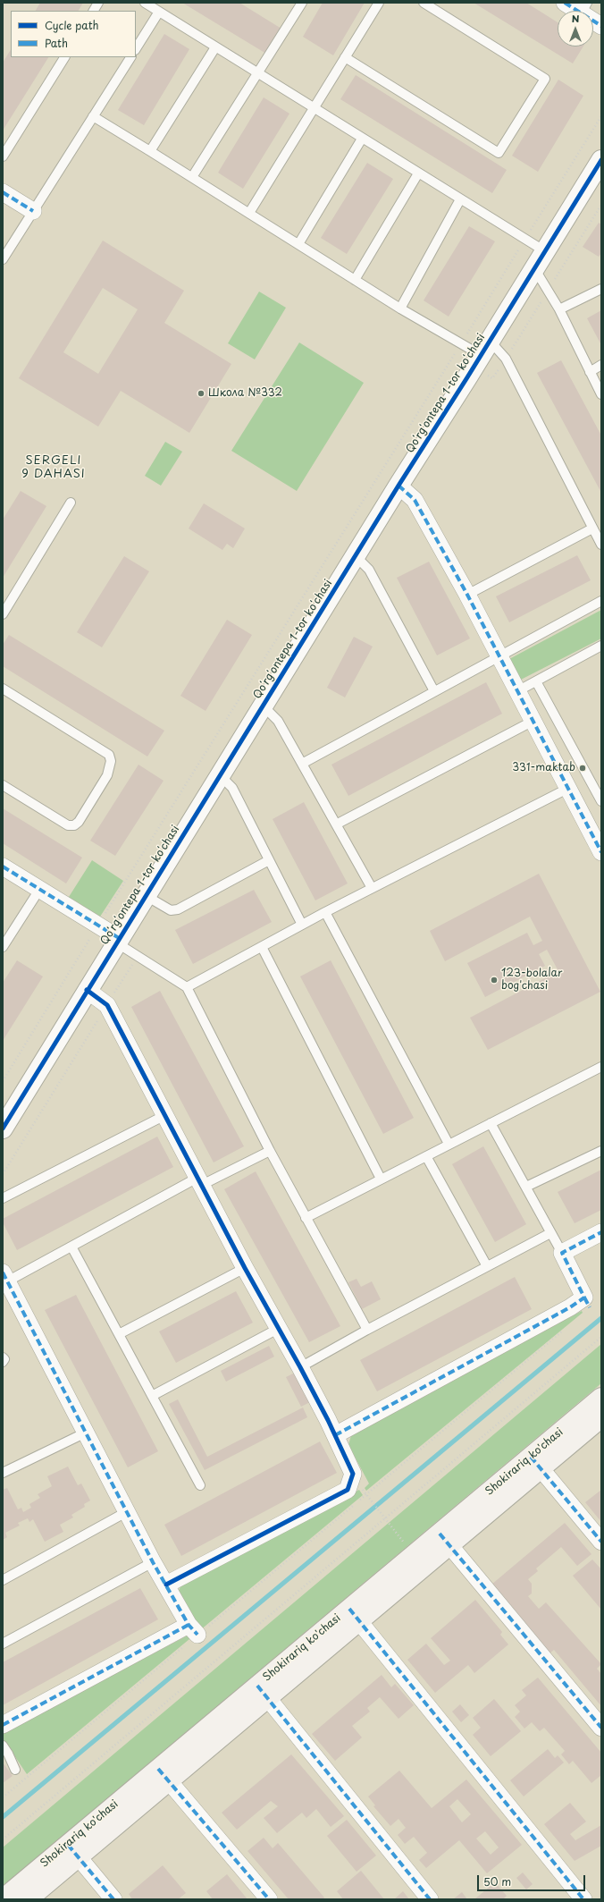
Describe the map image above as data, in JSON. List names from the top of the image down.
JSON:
{
  "streets": {
    "main road": ["Shokirariq ko'chasi"],
    "street": ["Qoʻrgʻontepa 1-tor koʻchasi"]
  },
  "districts": ["SERGELI 9 DAHASI"],
  "places": ["Школа №332", "331-maktab", "123-bolalar bog'chasi"],
  "legend": ["Cycle path", "Path"],
  "scale_bar": "50 m",
  "north": "top"
}
